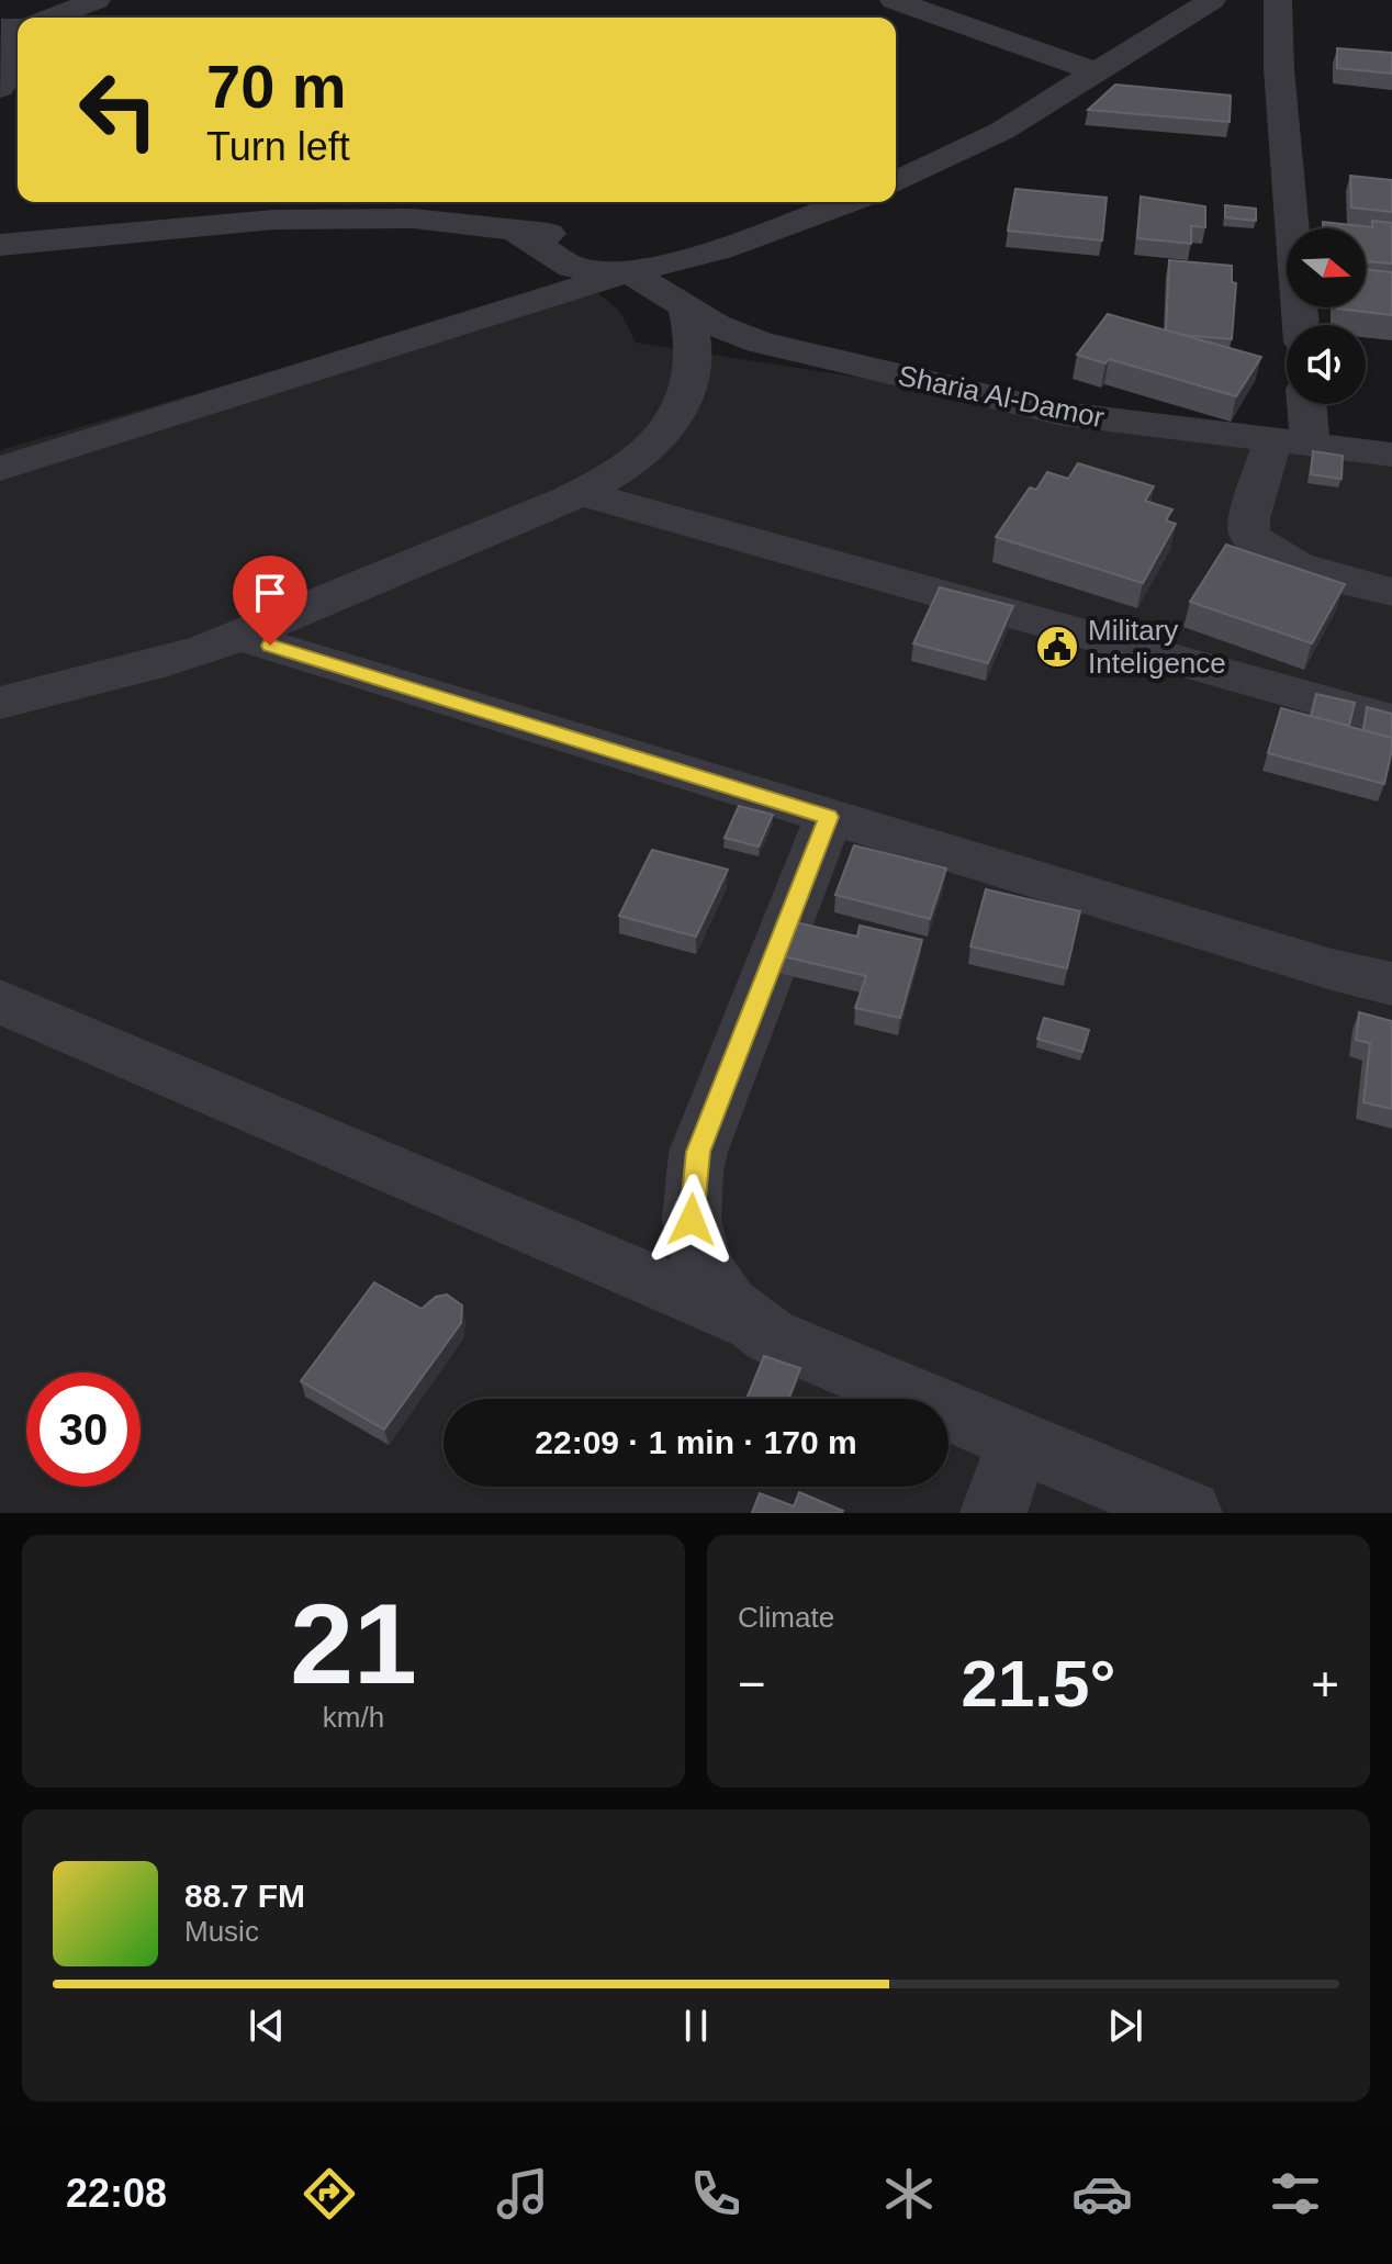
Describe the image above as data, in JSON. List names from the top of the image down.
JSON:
{
  "streets": {
    "street": ["Sharia Al-Damor"]
  },
  "places": {
    "public building": ["Military Inteligence"]
  },
  "north": "right",
  "page": {
    "turn": ["70 m", "Turn left"],
    "limit": "30",
    "trip": "22:09 · 1 min · 170 m",
    "tile": [
      ["21", "km/h"],
      "Climate"
    ],
    "heat": ["−", "21.5°", "+"],
    "song": ["88.7 FM", "Music"],
    "tabs": "22:08"
  }
}
